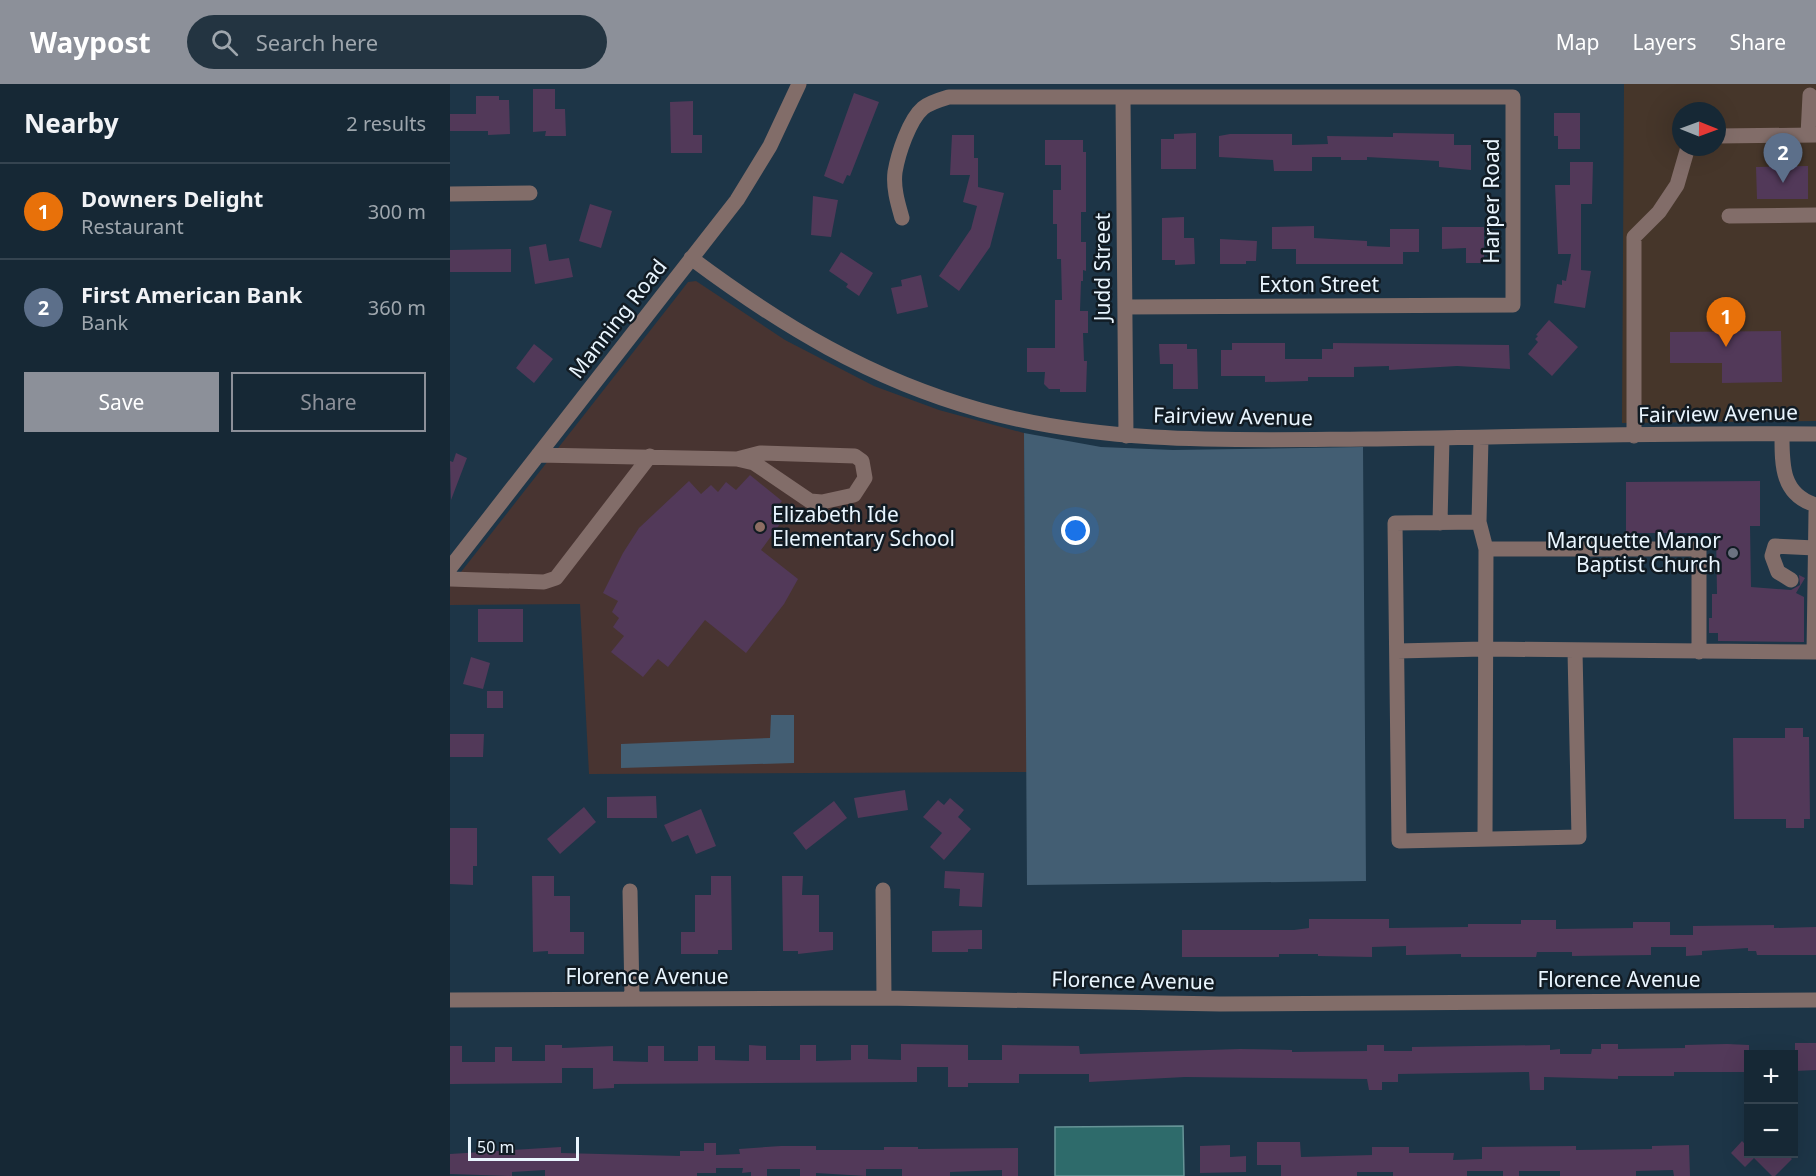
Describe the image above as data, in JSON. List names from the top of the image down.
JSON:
{
  "streets": {
    "street": [
      "Harper Road",
      "Judd Street",
      "Exton Street",
      "Manning Road",
      "Fairview Avenue",
      "Florence Avenue"
    ]
  },
  "crossings": [
    ["Harper Road", "Judd Street"],
    ["Harper Road", "Exton Street"],
    ["Judd Street", "Exton Street"],
    ["Judd Street", "Fairview Avenue"],
    ["Manning Road", "Fairview Avenue"]
  ],
  "places": ["Elizabeth Ide Elementary School", "Marquette Manor Baptist Church"],
  "scale_bar": "50 m",
  "north": "right",
  "page": {
    "header": "Waypost",
    "search": "Search here",
    "nav": ["Map", "Layers", "Share"],
    "heading": ["Nearby", "2 results"],
    "pins": ["2", "1"],
    "list": [
      {
        "mark": "1",
        "name": "Downers Delight",
        "note": "Restaurant",
        "value": "300 m"
      },
      {
        "mark": "2",
        "name": "First American Bank",
        "note": "Bank",
        "value": "360 m"
      }
    ],
    "buttons": ["Save", "Share"],
    "map_buttons": ["+", "−"],
    "scale": "50 m"
  }
}
